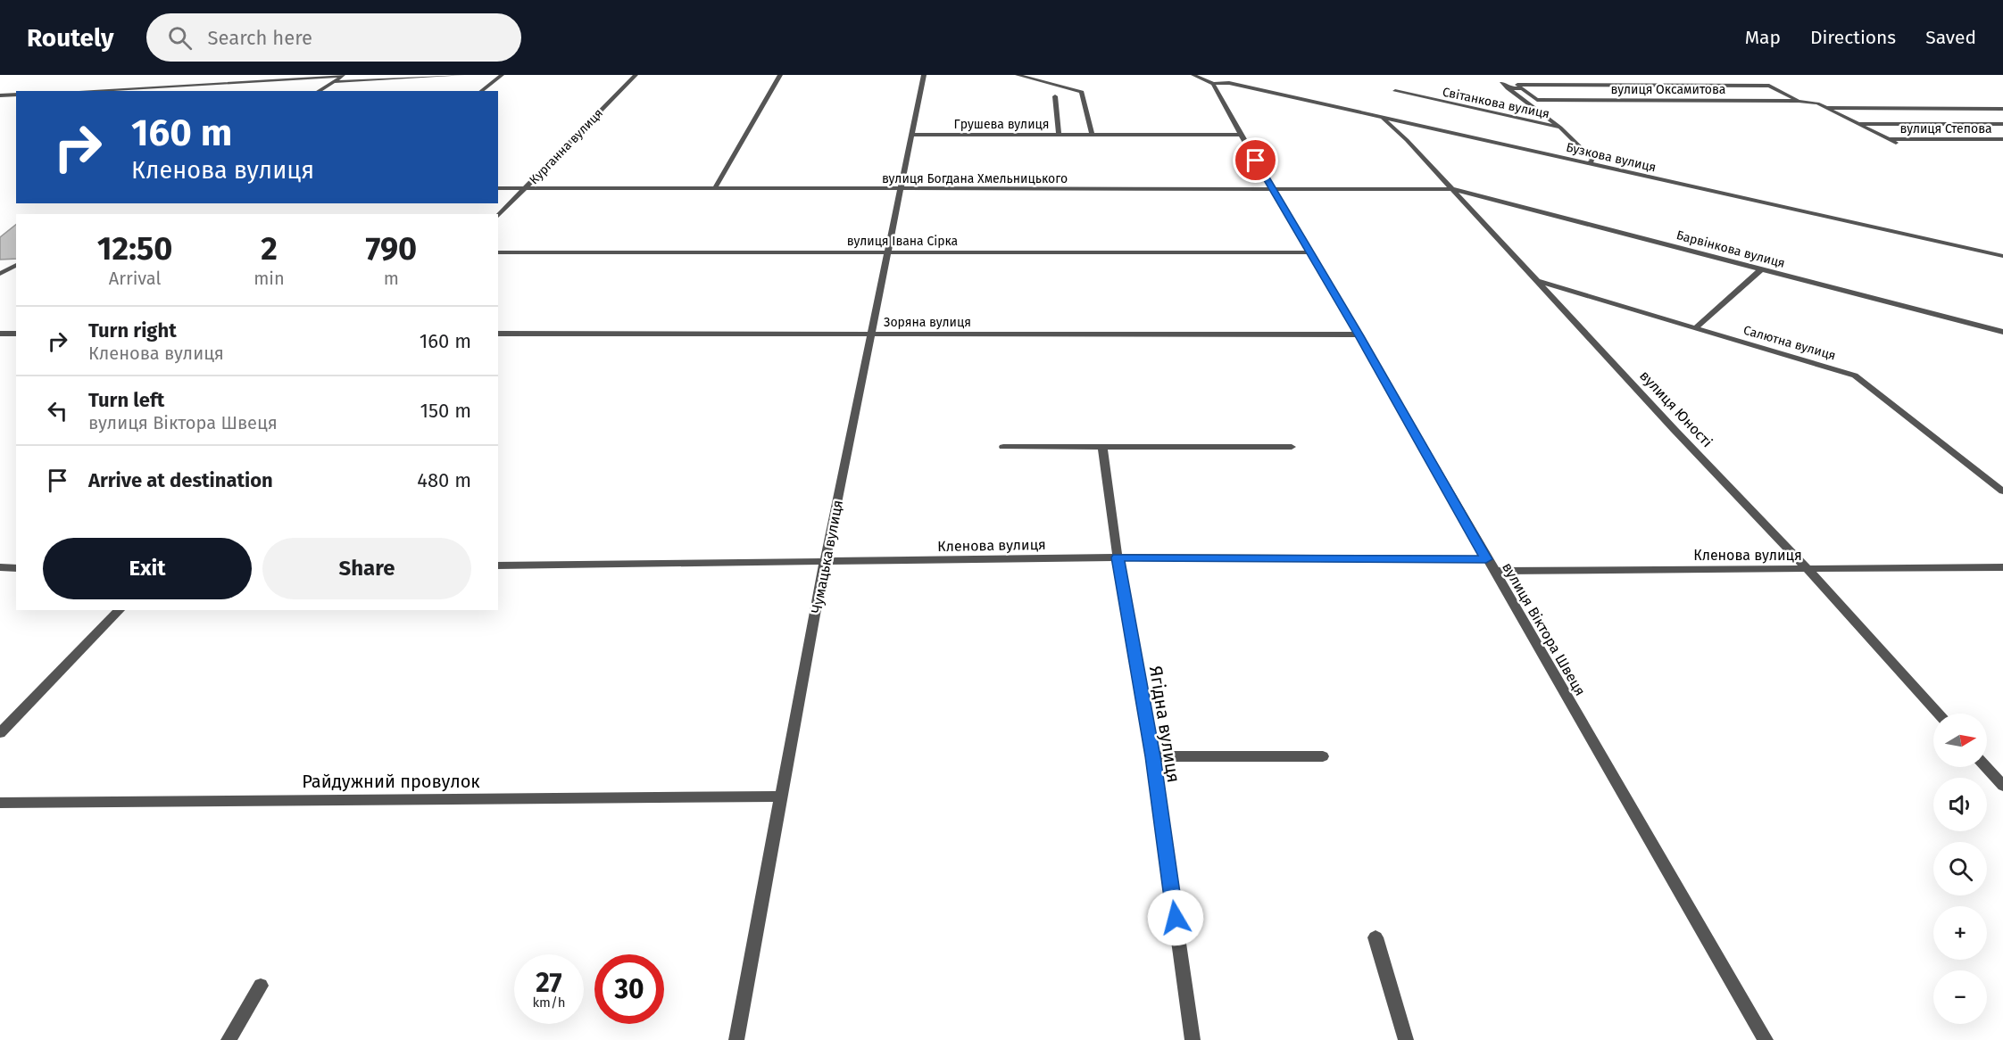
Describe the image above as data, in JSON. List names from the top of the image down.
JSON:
{
  "streets": {
    "street": [
      "вулиця Оксамитова",
      "Світанкова вулиця",
      "Грушева вулиця",
      "вулиця Степова",
      "Курганна вулиця",
      "Бузкова вулиця",
      "вулиця Богдана Хмельницького",
      "вулиця Івана Сірка",
      "Барвінкова вулиця",
      "Зоряна вулиця",
      "Салютна вулиця",
      "вулиця Юності",
      "Кленова вулиця",
      "Чумацька вулиця",
      "вулиця Віктора Швеця",
      "Ягідна вулиця",
      "Райдужний провулок"
    ]
  },
  "crossings": [
    ["вулиця Оксамитова", "Світанкова вулиця"],
    ["Світанкова вулиця", "Бузкова вулиця"],
    ["Грушева вулиця", "Чумацька вулиця"],
    ["Грушева вулиця", "вулиця Віктора Швеця"],
    ["Курганна вулиця", "вулиця Богдана Хмельницького"],
    ["Бузкова вулиця", "вулиця Юності"],
    ["Бузкова вулиця", "вулиця Віктора Швеця"],
    ["вулиця Богдана Хмельницького", "Барвінкова вулиця"],
    ["вулиця Богдана Хмельницького", "вулиця Юності"],
    ["вулиця Богдана Хмельницького", "Чумацька вулиця"],
    ["вулиця Богдана Хмельницького", "вулиця Віктора Швеця"],
    ["вулиця Івана Сірка", "Чумацька вулиця"],
    ["вулиця Івана Сірка", "вулиця Віктора Швеця"],
    ["Барвінкова вулиця", "вулиця Юності"],
    ["Зоряна вулиця", "Чумацька вулиця"],
    ["Зоряна вулиця", "вулиця Віктора Швеця"],
    ["Салютна вулиця", "вулиця Юності"],
    ["вулиця Юності", "Кленова вулиця"],
    ["Кленова вулиця", "Чумацька вулиця"],
    ["Кленова вулиця", "вулиця Віктора Швеця"],
    ["Кленова вулиця", "Ягідна вулиця"],
    ["Чумацька вулиця", "Райдужний провулок"]
  ],
  "north": "right",
  "page": {
    "header": "Routely",
    "search": "Search here",
    "nav": ["Map", "Directions", "Saved"],
    "turn": ["160 m", "Кленова вулиця"],
    "eta": [
      "12:50",
      "Arrival",
      "2",
      "min",
      "790",
      "m"
    ],
    "list": [
      {
        "name": "Turn right",
        "note": "Кленова вулиця",
        "value": "160 m"
      },
      {
        "name": "Turn left",
        "note": "вулиця Віктора Швеця",
        "value": "150 m"
      },
      {
        "name": "Arrive at destination",
        "value": "480 m"
      }
    ],
    "buttons": ["Exit", "Share"],
    "map_buttons": ["+", "−"],
    "speed": "27 km/h",
    "limit": "30"
  }
}
